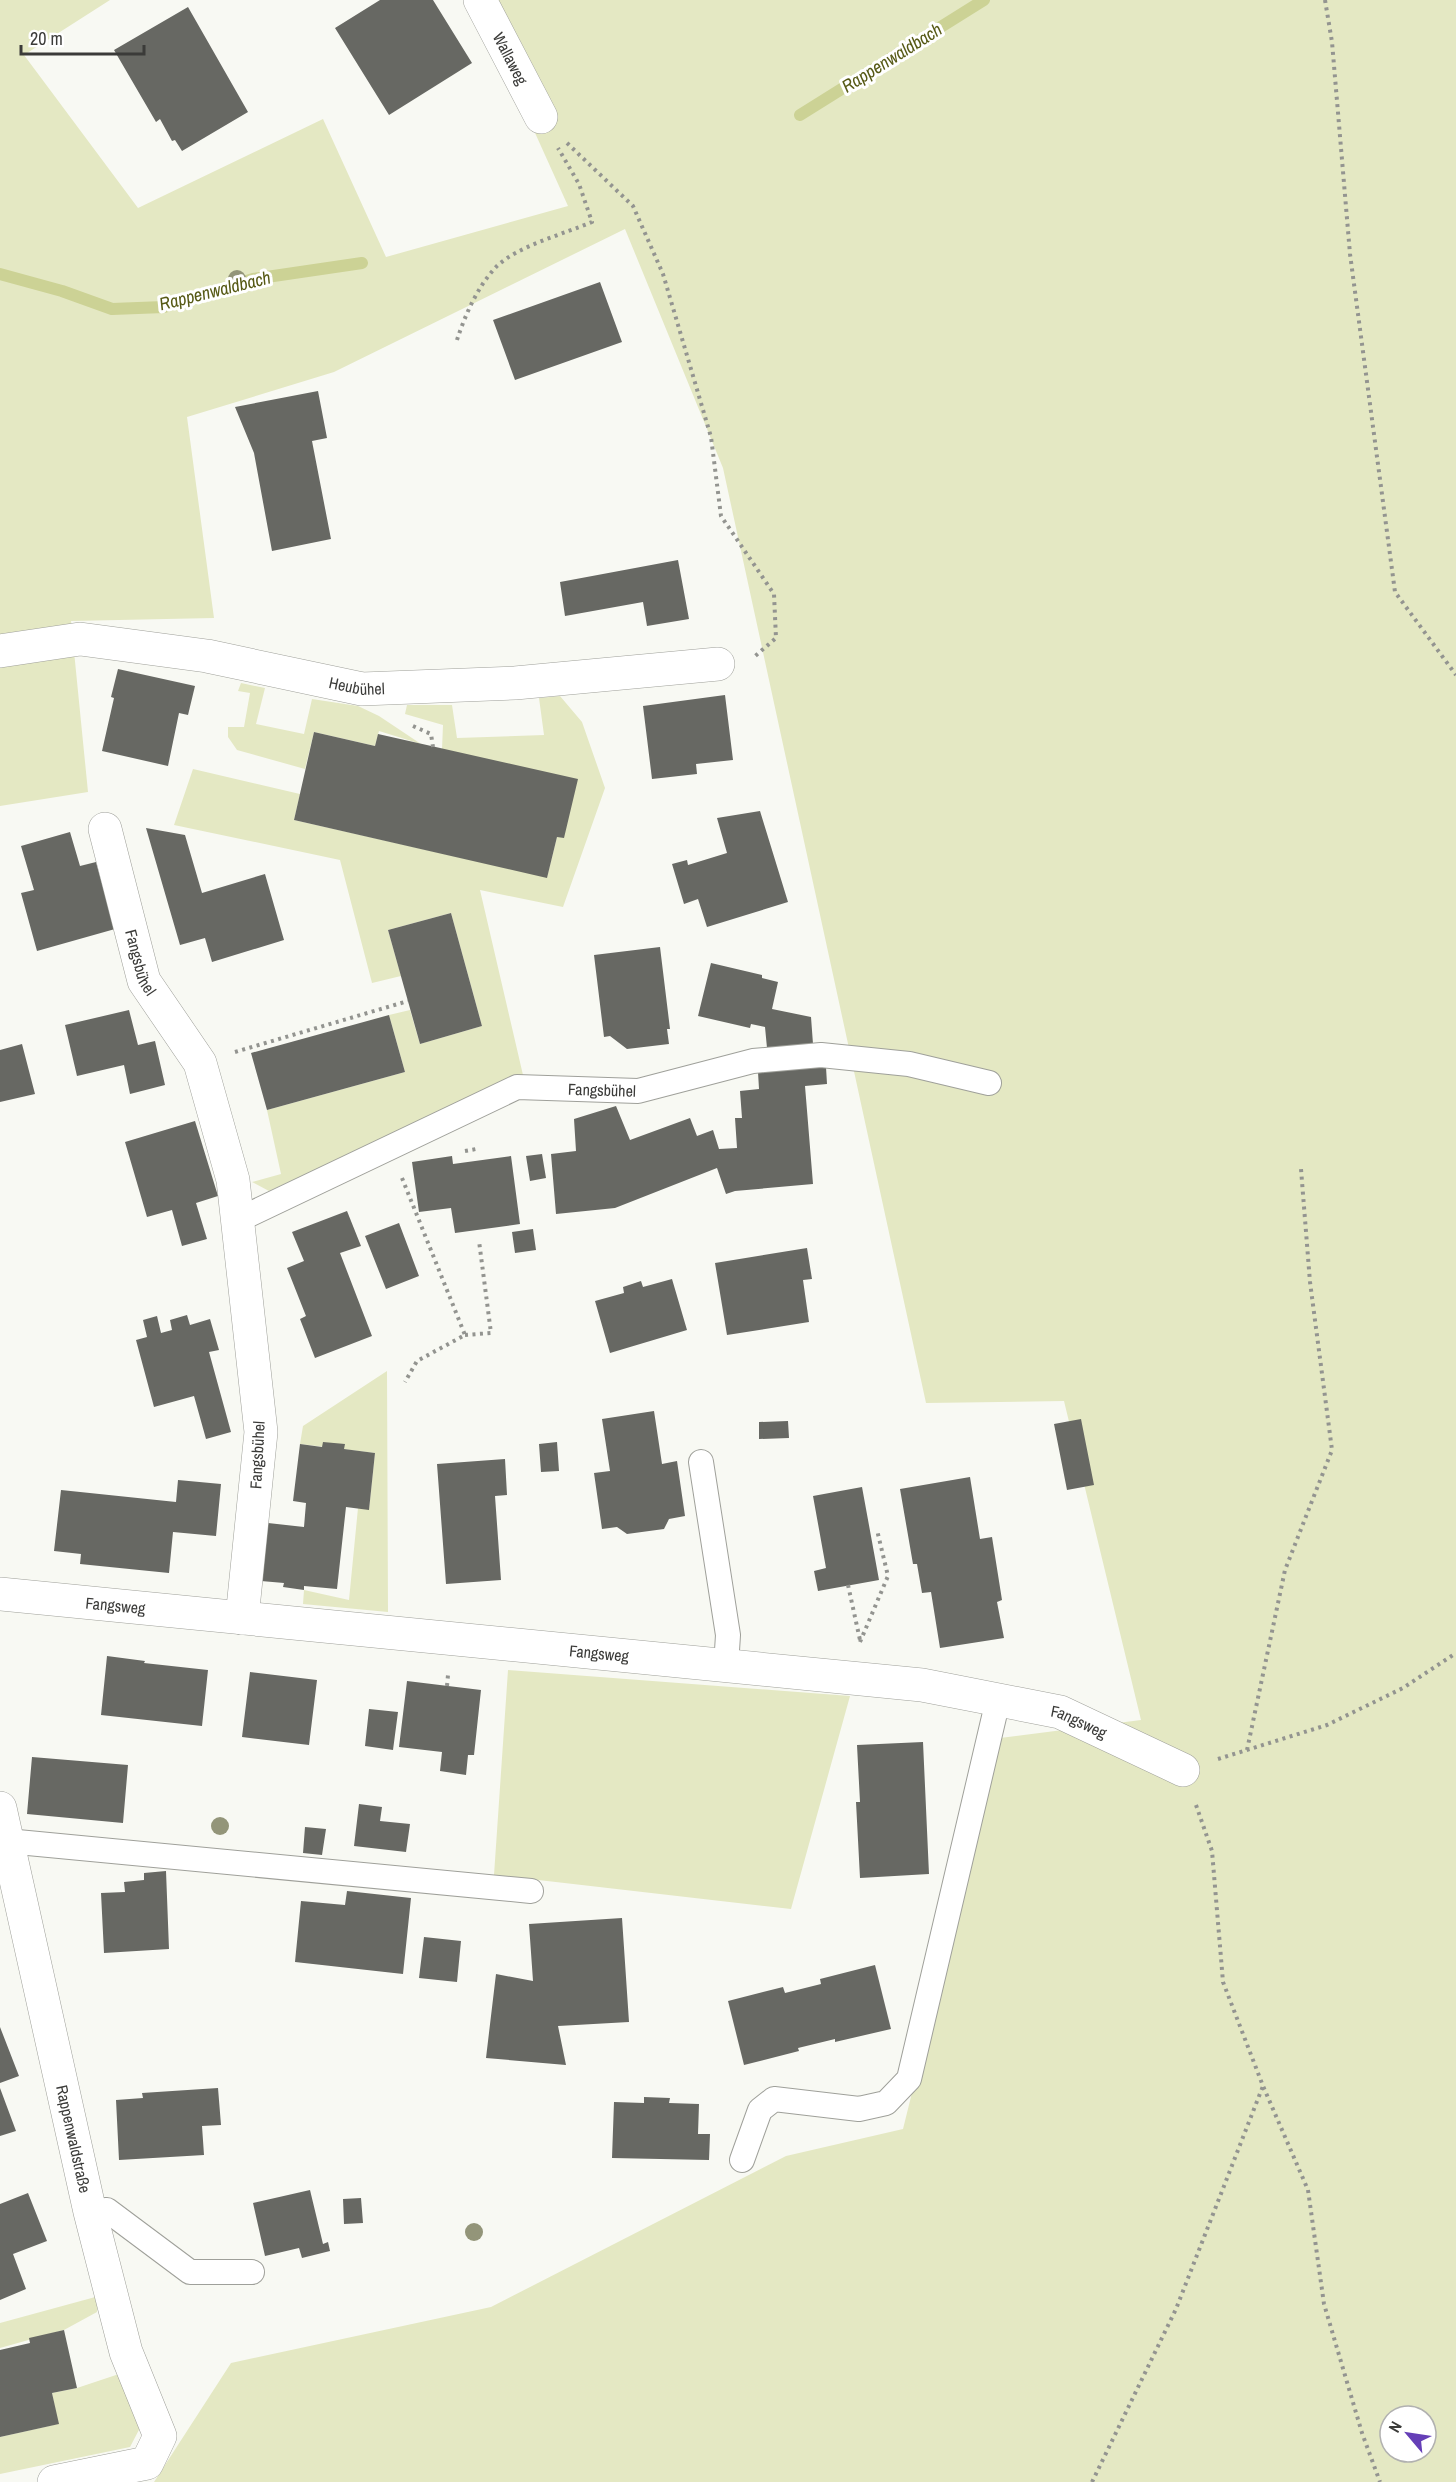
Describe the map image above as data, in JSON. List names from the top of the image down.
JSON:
{
  "streets": {
    "street": [
      "Wallaweg",
      "Heubühel",
      "Fangsbühel",
      "Fangsweg",
      "Rappenwaldstraße"
    ]
  },
  "crossings": [
    ["Fangsbühel", "Fangsweg"]
  ],
  "water": ["Rappenwaldbach"],
  "scale_bar": "20 m",
  "north": "top left"
}
